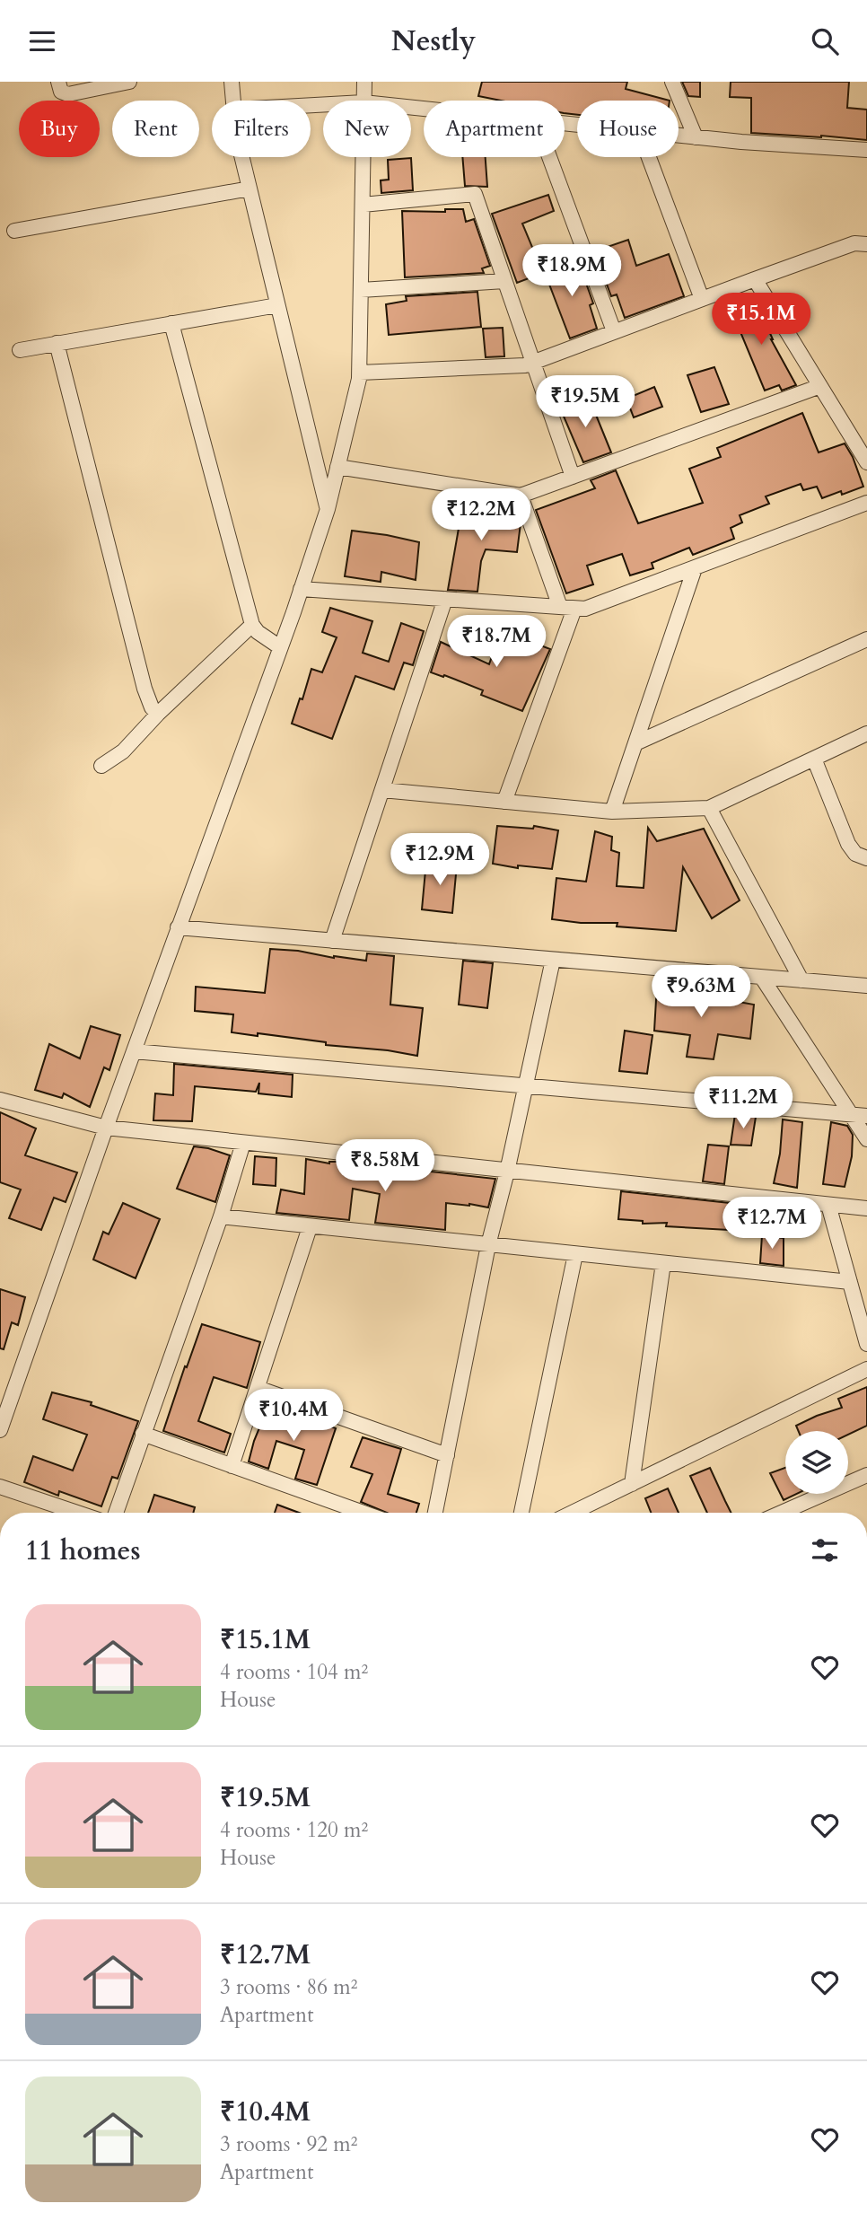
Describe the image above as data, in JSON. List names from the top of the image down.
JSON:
{
  "page": {
    "header": "Nestly",
    "chip": [
      "Buy",
      "Rent",
      "Filters",
      "New",
      "Apartment",
      "House"
    ],
    "price": [
      "₹18.9M",
      "₹15.1M",
      "₹19.5M",
      "₹12.2M",
      "₹18.7M",
      "₹12.9M",
      "₹9.63M",
      "₹11.2M",
      "₹8.58M",
      "₹12.7M",
      "₹10.4M"
    ],
    "heading": "11 homes",
    "list": [
      {
        "name": "₹15.1M",
        "note": "4 rooms · 104 m² · House"
      },
      {
        "name": "₹19.5M",
        "note": "4 rooms · 120 m² · House"
      },
      {
        "name": "₹12.7M",
        "note": "3 rooms · 86 m² · Apartment"
      },
      {
        "name": "₹10.4M",
        "note": "3 rooms · 92 m² · Apartment"
      }
    ]
  }
}
